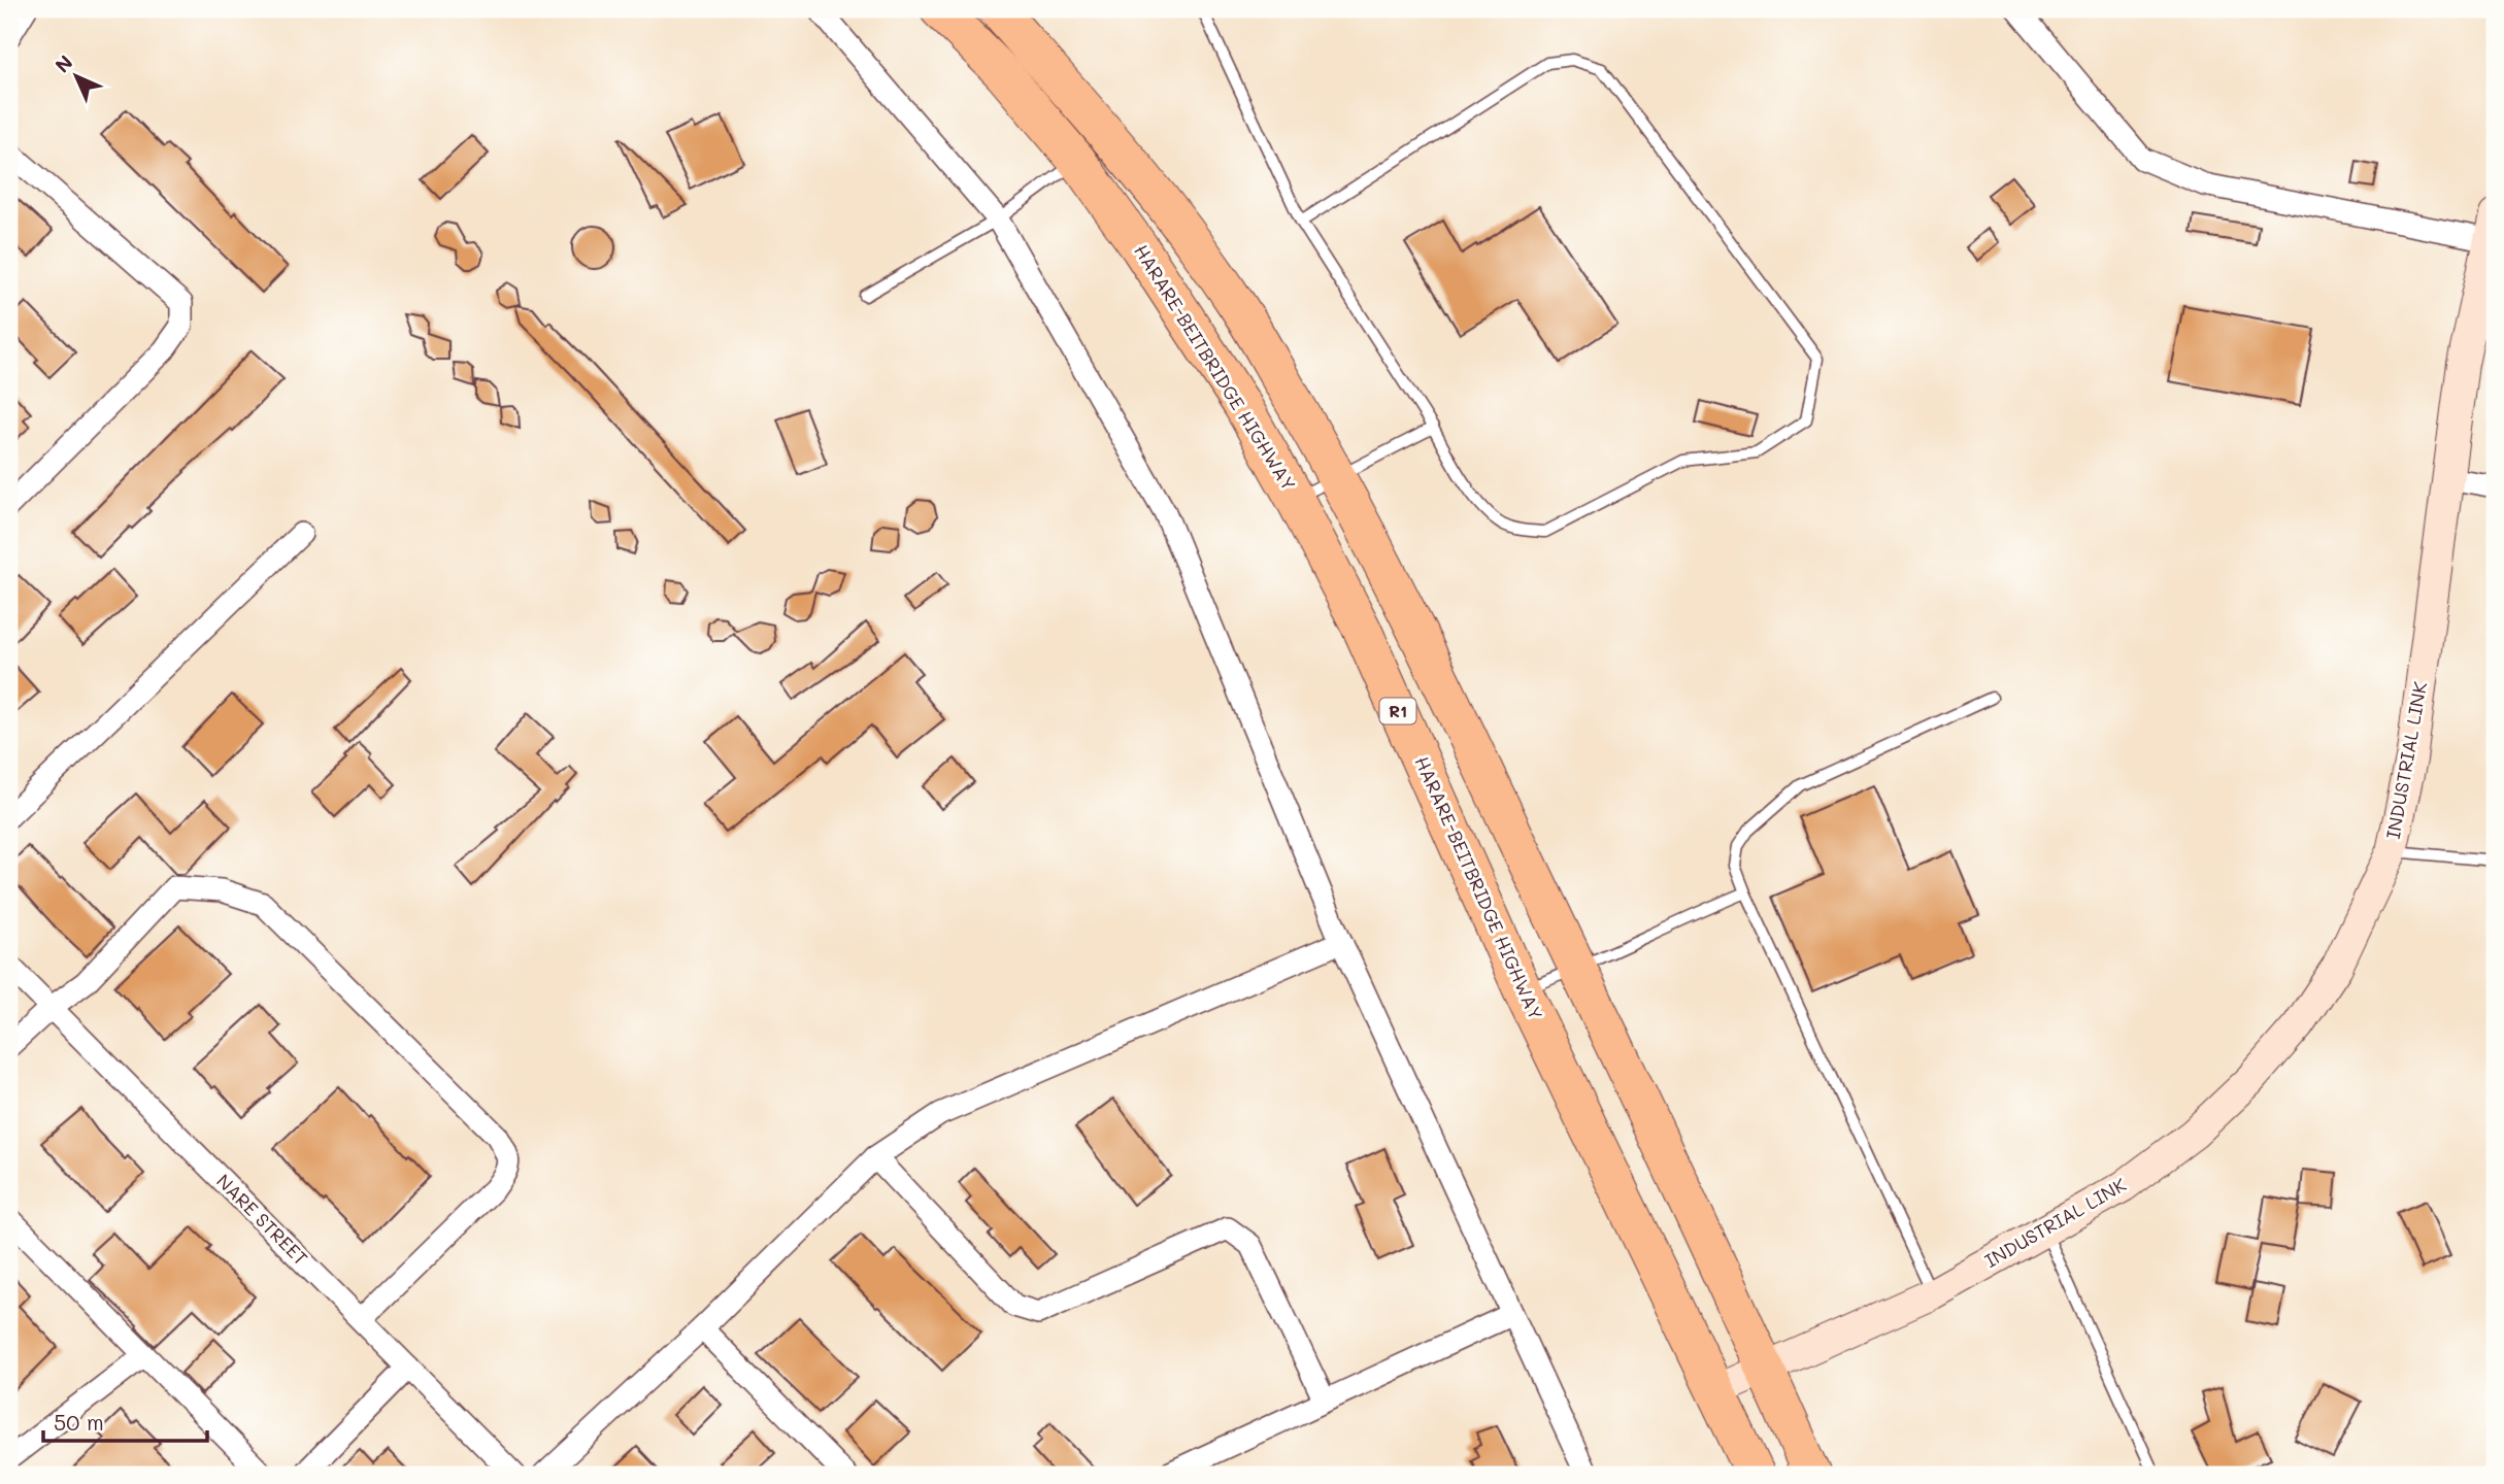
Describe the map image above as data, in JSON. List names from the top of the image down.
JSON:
{
  "streets": {
    "highway": ["HARARE-BEITBRIDGE HIGHWAY", "R1"],
    "street": ["INDUSTRIAL LINK", "NARE STREET"]
  },
  "crossings": [
    ["HARARE-BEITBRIDGE HIGHWAY", "INDUSTRIAL LINK"]
  ],
  "scale_bar": "50 m",
  "north": "top left"
}
